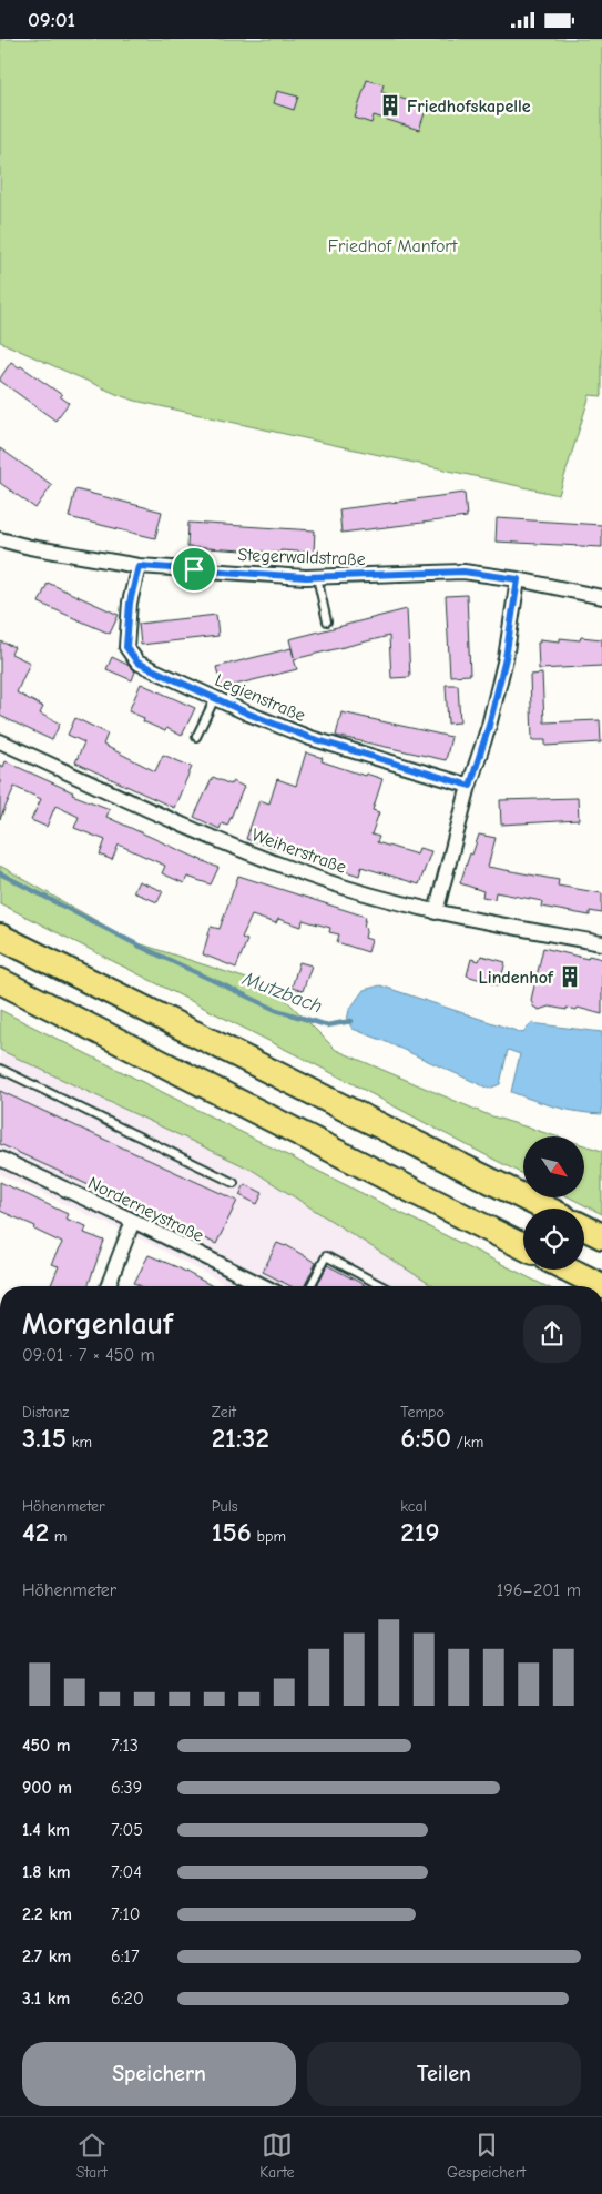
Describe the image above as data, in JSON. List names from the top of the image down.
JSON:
{
  "streets": {
    "street": [
      "Stegerwaldstraße",
      "Legienstraße",
      "Weiherstraße",
      "Norderneystraße"
    ]
  },
  "crossings": [
    ["Stegerwaldstraße", "Legienstraße"]
  ],
  "water": ["Mutzbach"],
  "parks": ["Friedhof Manfort"],
  "places": {
    "building": ["Friedhofskapelle", "Lindenhof"]
  },
  "north": "bottom right",
  "page": {
    "status": "09:01",
    "heading": ["Morgenlauf", "09:01 · 7 × 450 m"],
    "stats": [
      ["Distanz", "3.15 km"],
      ["Zeit", "21:32"],
      ["Tempo", "6:50 /km"],
      ["Höhenmeter", "42 m"],
      ["Puls", "156 bpm"],
      ["kcal", "219"]
    ],
    "chart": ["Höhenmeter", "196–201 m"],
    "list": [
      {
        "name": "450 m",
        "note": "7:13"
      },
      {
        "name": "900 m",
        "note": "6:39"
      },
      {
        "name": "1.4 km",
        "note": "7:05"
      },
      {
        "name": "1.8 km",
        "note": "7:04"
      },
      {
        "name": "2.2 km",
        "note": "7:10"
      },
      {
        "name": "2.7 km",
        "note": "6:17"
      },
      {
        "name": "3.1 km",
        "note": "6:20"
      }
    ],
    "buttons": ["Speichern", "Teilen"],
    "tabs": ["Start", "Karte", "Gespeichert"]
  }
}
